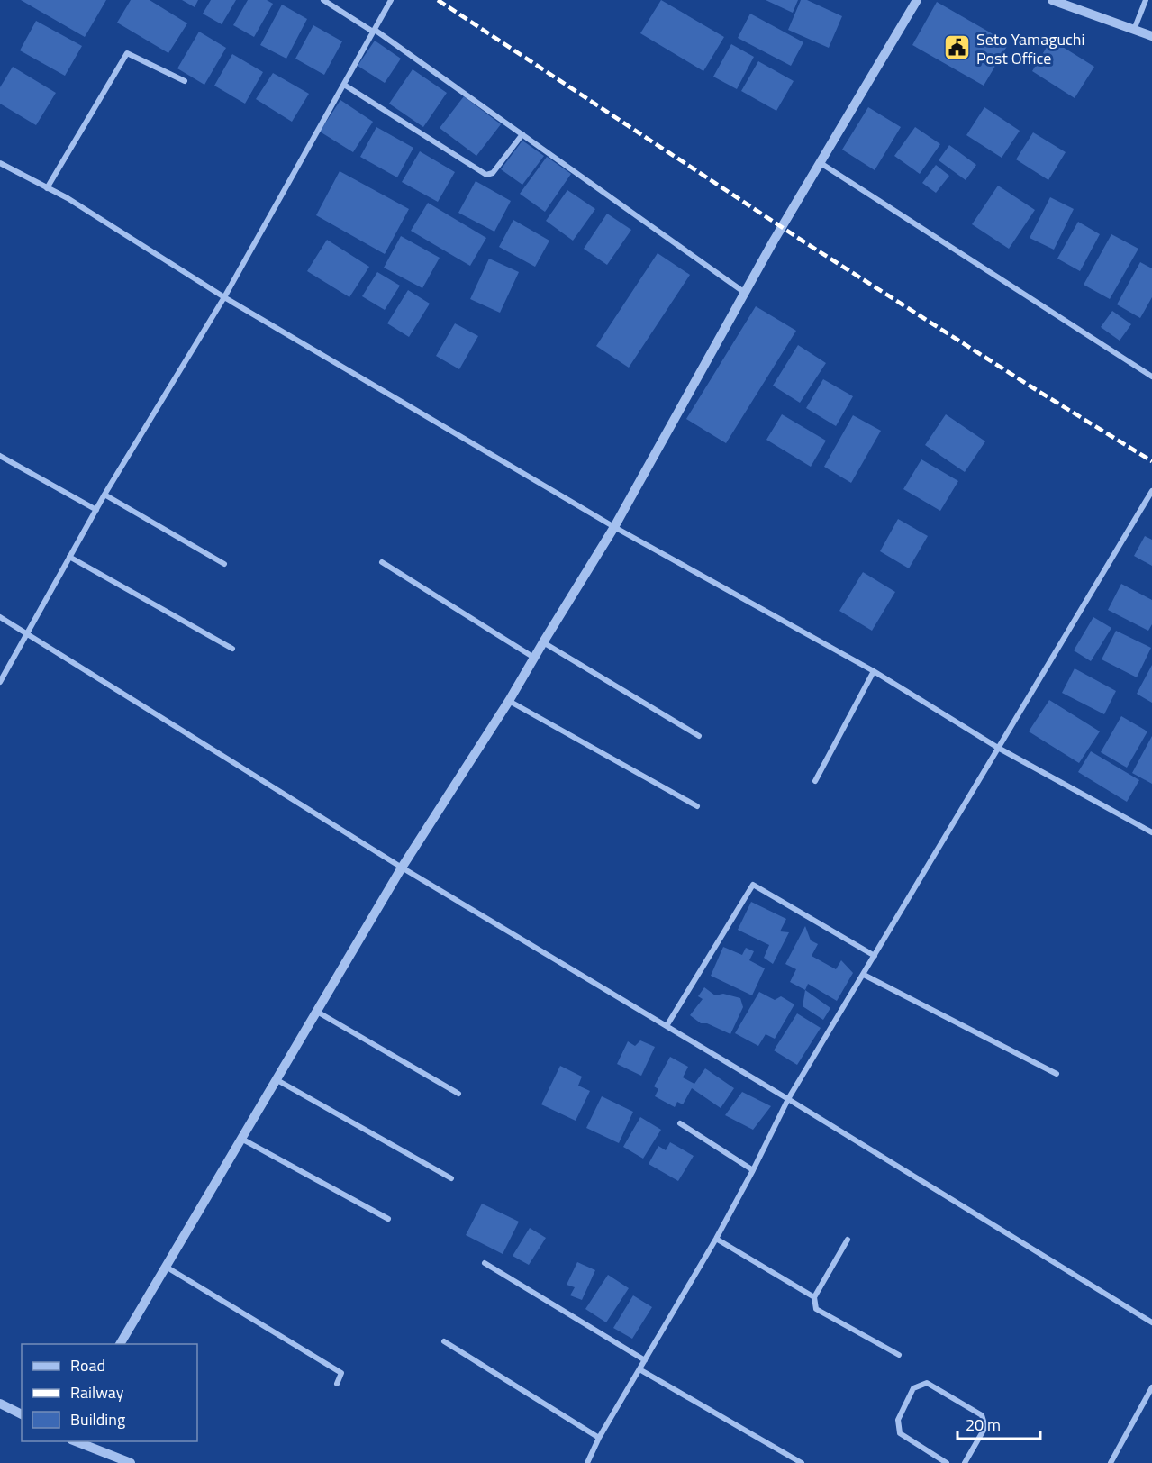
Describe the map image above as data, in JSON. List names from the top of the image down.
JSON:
{
  "places": {
    "public building": ["Seto Yamaguchi Post Office"]
  },
  "legend": ["Road", "Railway", "Building"],
  "scale_bar": "20 m"
}
